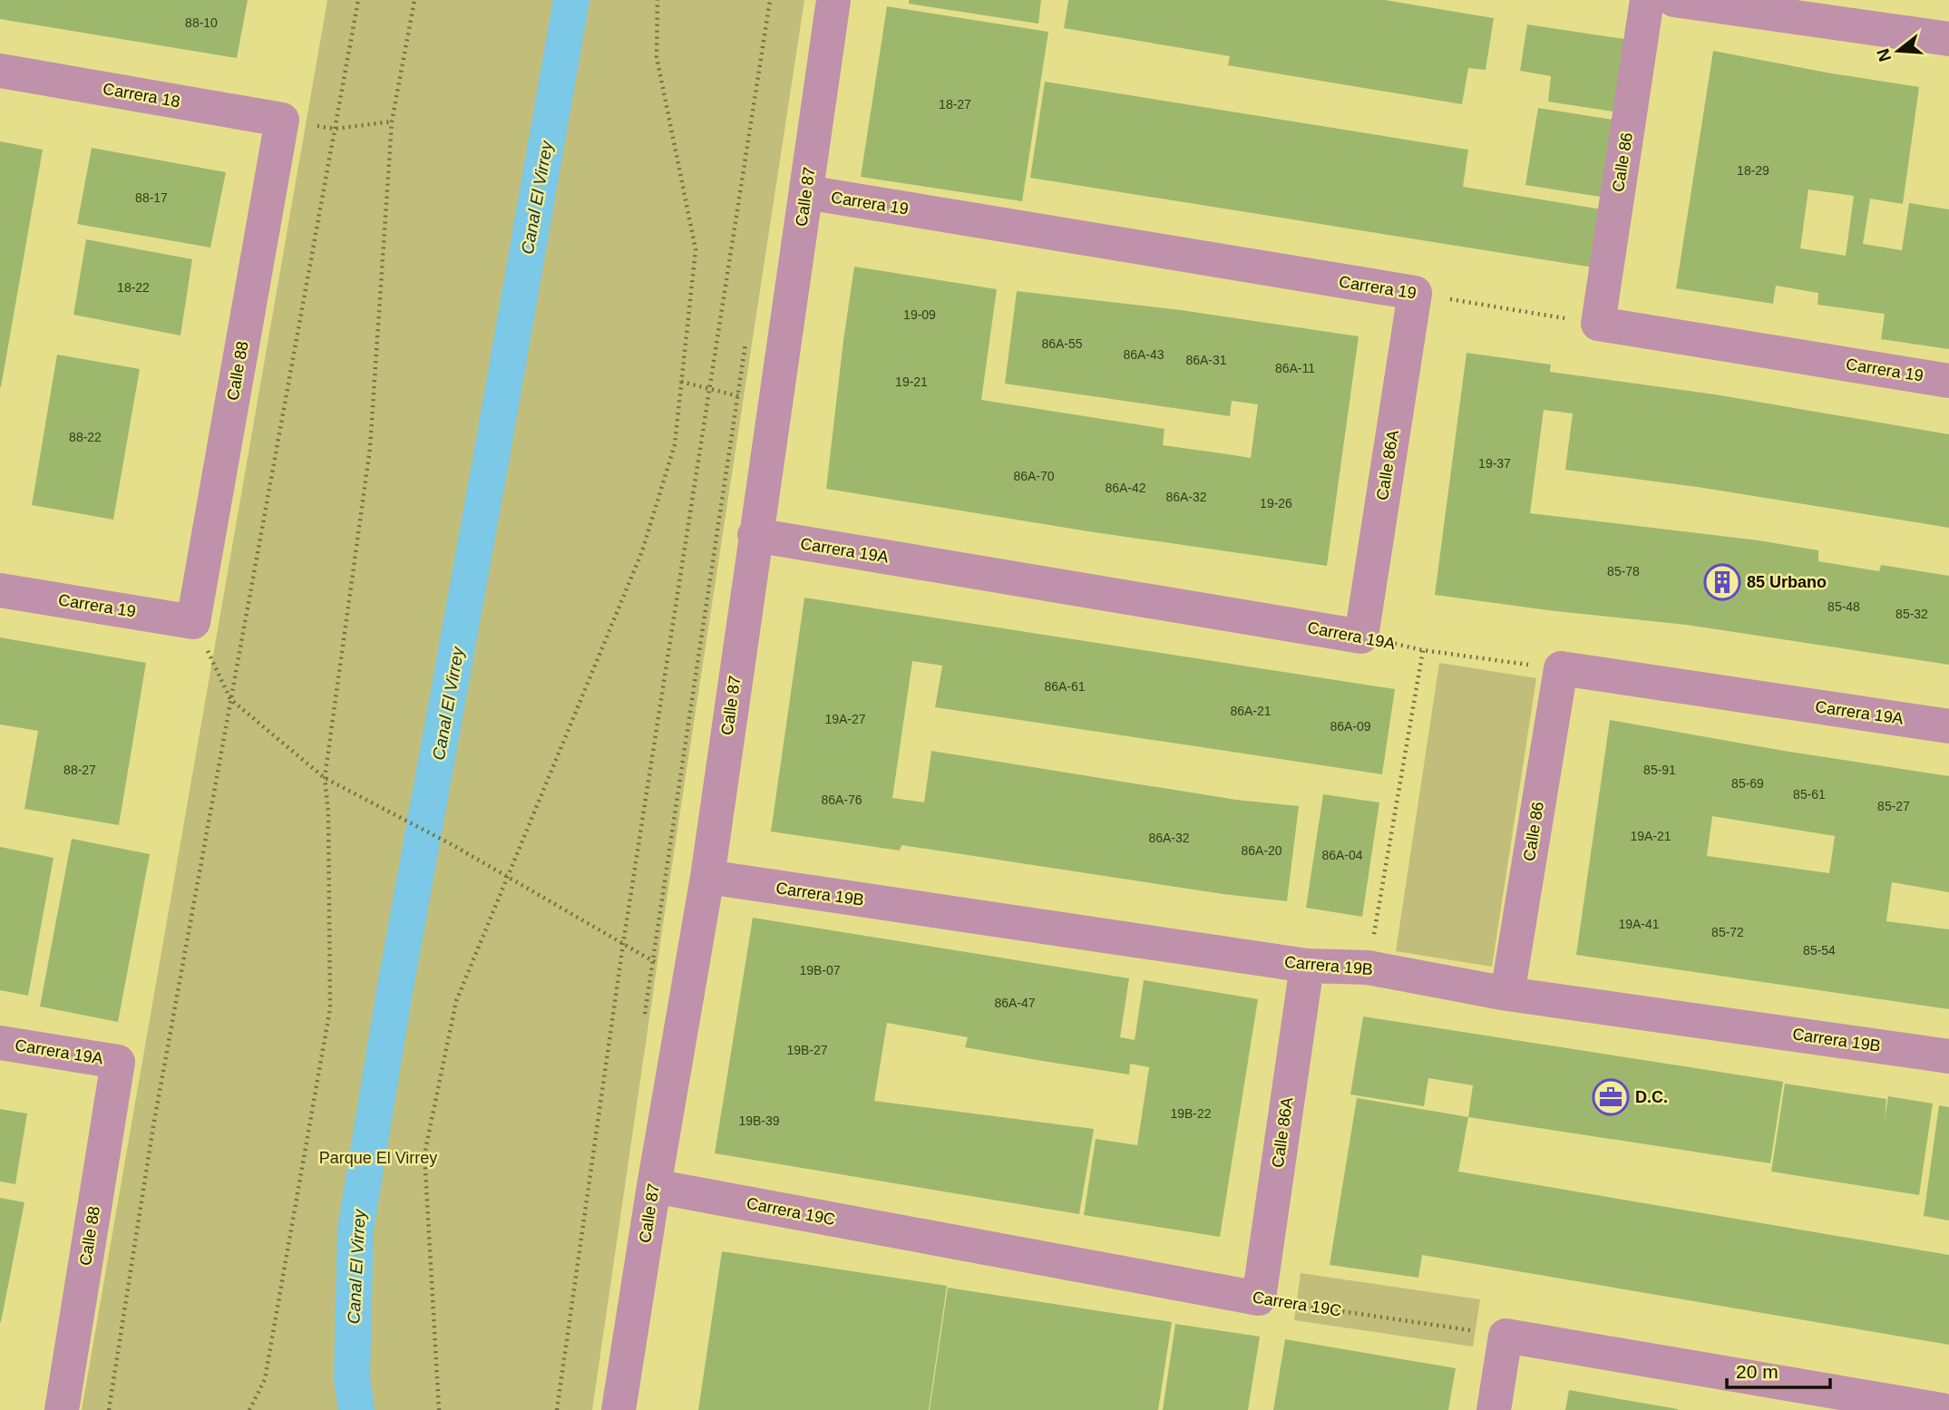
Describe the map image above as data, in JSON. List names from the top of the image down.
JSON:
{
  "streets": {
    "street": [
      "Carrera 18",
      "Calle 86",
      "Calle 87",
      "Carrera 19",
      "Calle 88",
      "Calle 86A",
      "Carrera 19A",
      "Carrera 19B",
      "Carrera 19C"
    ]
  },
  "crossings": [
    ["Carrera 18", "Calle 88"],
    ["Calle 86", "Carrera 19"],
    ["Calle 86", "Carrera 19A"],
    ["Calle 86", "Carrera 19B"],
    ["Calle 87", "Carrera 19"],
    ["Calle 87", "Carrera 19A"],
    ["Calle 87", "Carrera 19B"],
    ["Calle 87", "Carrera 19C"],
    ["Carrera 19", "Calle 88"],
    ["Carrera 19", "Calle 86A"],
    ["Calle 88", "Carrera 19A"],
    ["Calle 86A", "Carrera 19A"],
    ["Calle 86A", "Carrera 19B"],
    ["Calle 86A", "Carrera 19C"]
  ],
  "water": ["Canal El Virrey"],
  "parks": ["Parque El Virrey"],
  "places": {
    "building": ["85 Urbano"],
    "office": ["D.C."]
  },
  "house_numbers": [
    "88-10",
    "18-27",
    "18-29",
    "88-17",
    "18-22",
    "19-09",
    "86A-55",
    "86A-43",
    "86A-31",
    "86A-11",
    "19-21",
    "88-22",
    "19-37",
    "86A-70",
    "86A-42",
    "86A-32",
    "19-26",
    "85-78",
    "85-48",
    "85-32",
    "86A-61",
    "86A-21",
    "19A-27",
    "86A-09",
    "88-27",
    "85-91",
    "85-69",
    "85-61",
    "86A-76",
    "85-27",
    "19A-21",
    "86A-32",
    "86A-20",
    "86A-04",
    "19A-41",
    "85-72",
    "85-54",
    "19B-07",
    "86A-47",
    "19B-27",
    "19B-22",
    "19B-39"
  ],
  "scale_bar": "20 m",
  "north": "left"
}
